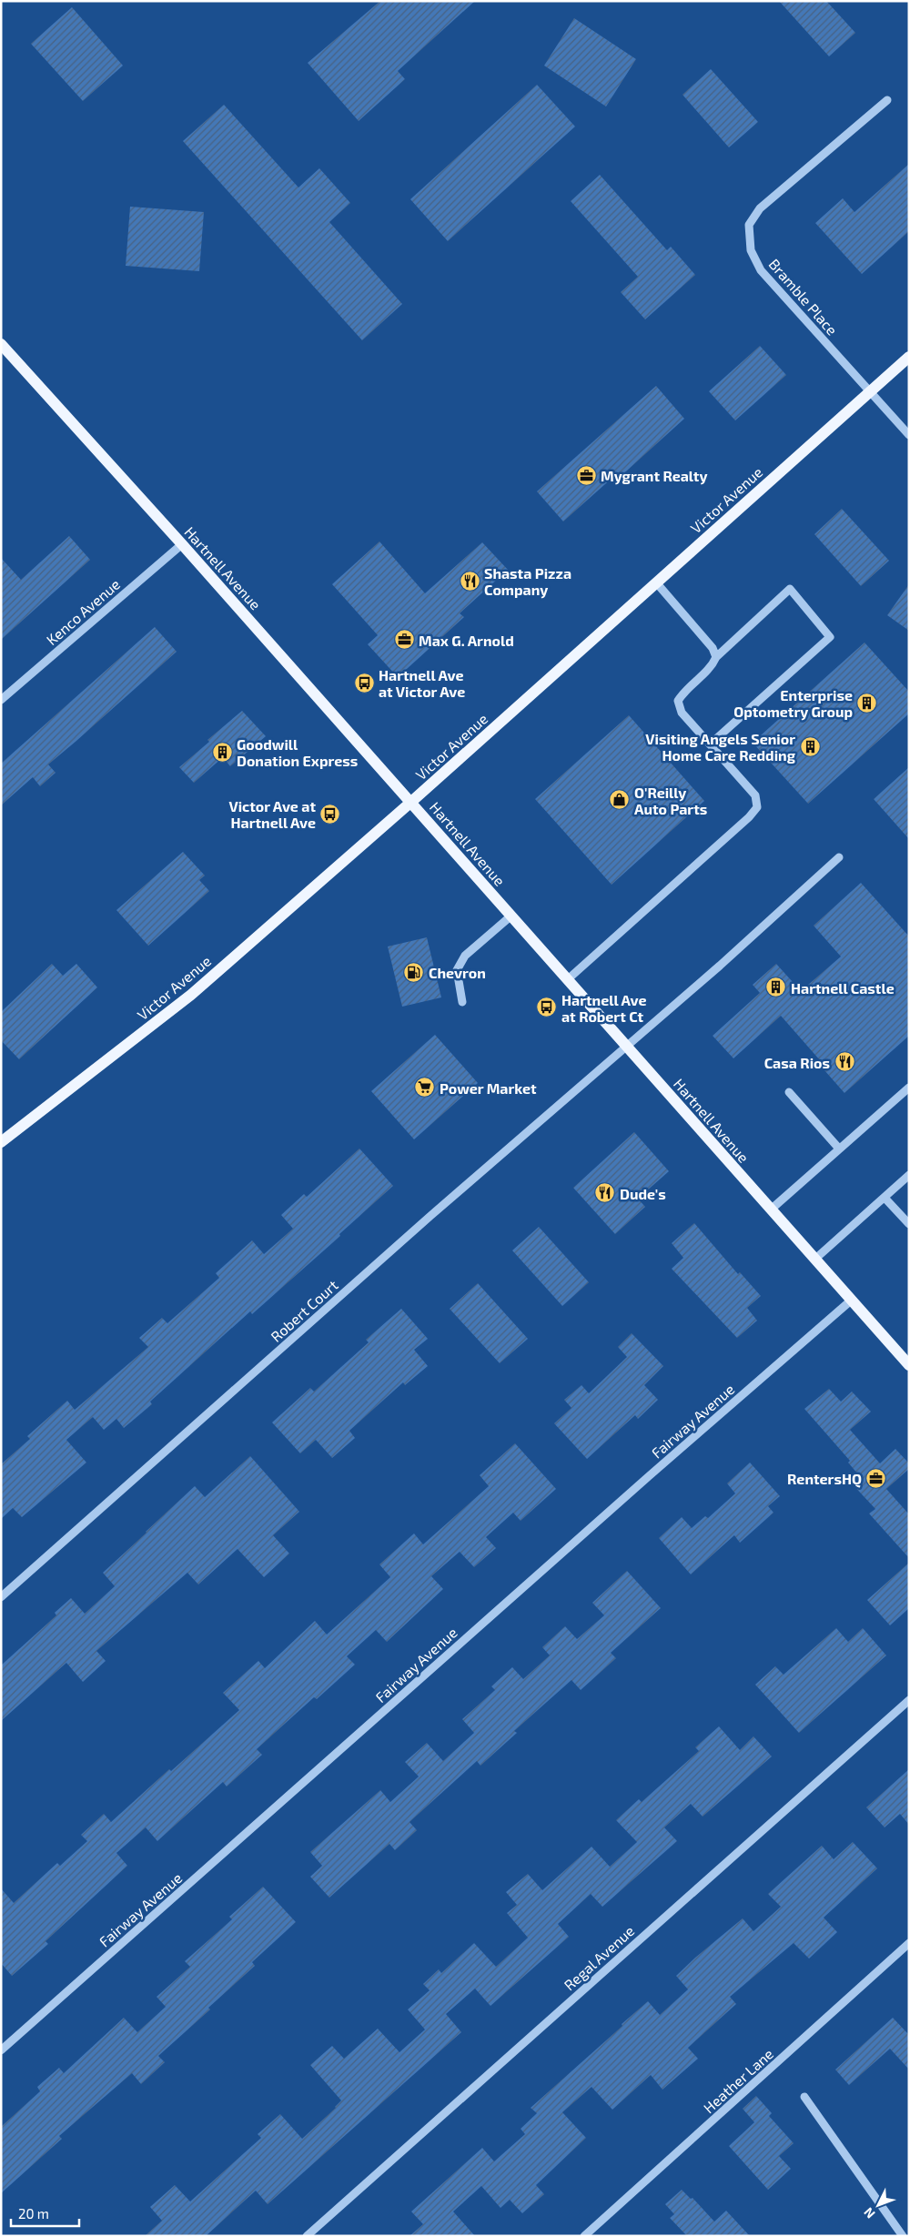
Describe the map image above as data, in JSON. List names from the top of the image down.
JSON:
{
  "streets": {
    "main road": ["Victor Avenue", "Hartnell Avenue"],
    "street": [
      "Bramble Place",
      "Kenco Avenue",
      "Robert Court",
      "Fairway Avenue",
      "Regal Avenue",
      "Heather Lane"
    ]
  },
  "crossings": [
    ["Bramble Place", "Victor Avenue"],
    ["Victor Avenue", "Hartnell Avenue"],
    ["Hartnell Avenue", "Kenco Avenue"],
    ["Hartnell Avenue", "Robert Court"],
    ["Hartnell Avenue", "Fairway Avenue"]
  ],
  "places": {
    "office": ["Mygrant Realty", "Max G. Arnold", "RentersHQ"],
    "restaurant": ["Shasta Pizza Company", "Casa Rios", "Dude's"],
    "bus stop": ["Hartnell Ave at Victor Ave", "Victor Ave at Hartnell Ave", "Hartnell Ave at Robert Ct"],
    "building": [
      "Enterprise Optometry Group",
      "Visiting Angels Senior Home Care Redding",
      "Goodwill Donation Express",
      "Hartnell Castle"
    ],
    "shop": ["O'Reilly Auto Parts"],
    "fuel station": ["Chevron"],
    "supermarket": ["Power Market"]
  },
  "scale_bar": "20 m",
  "north": "bottom left"
}
